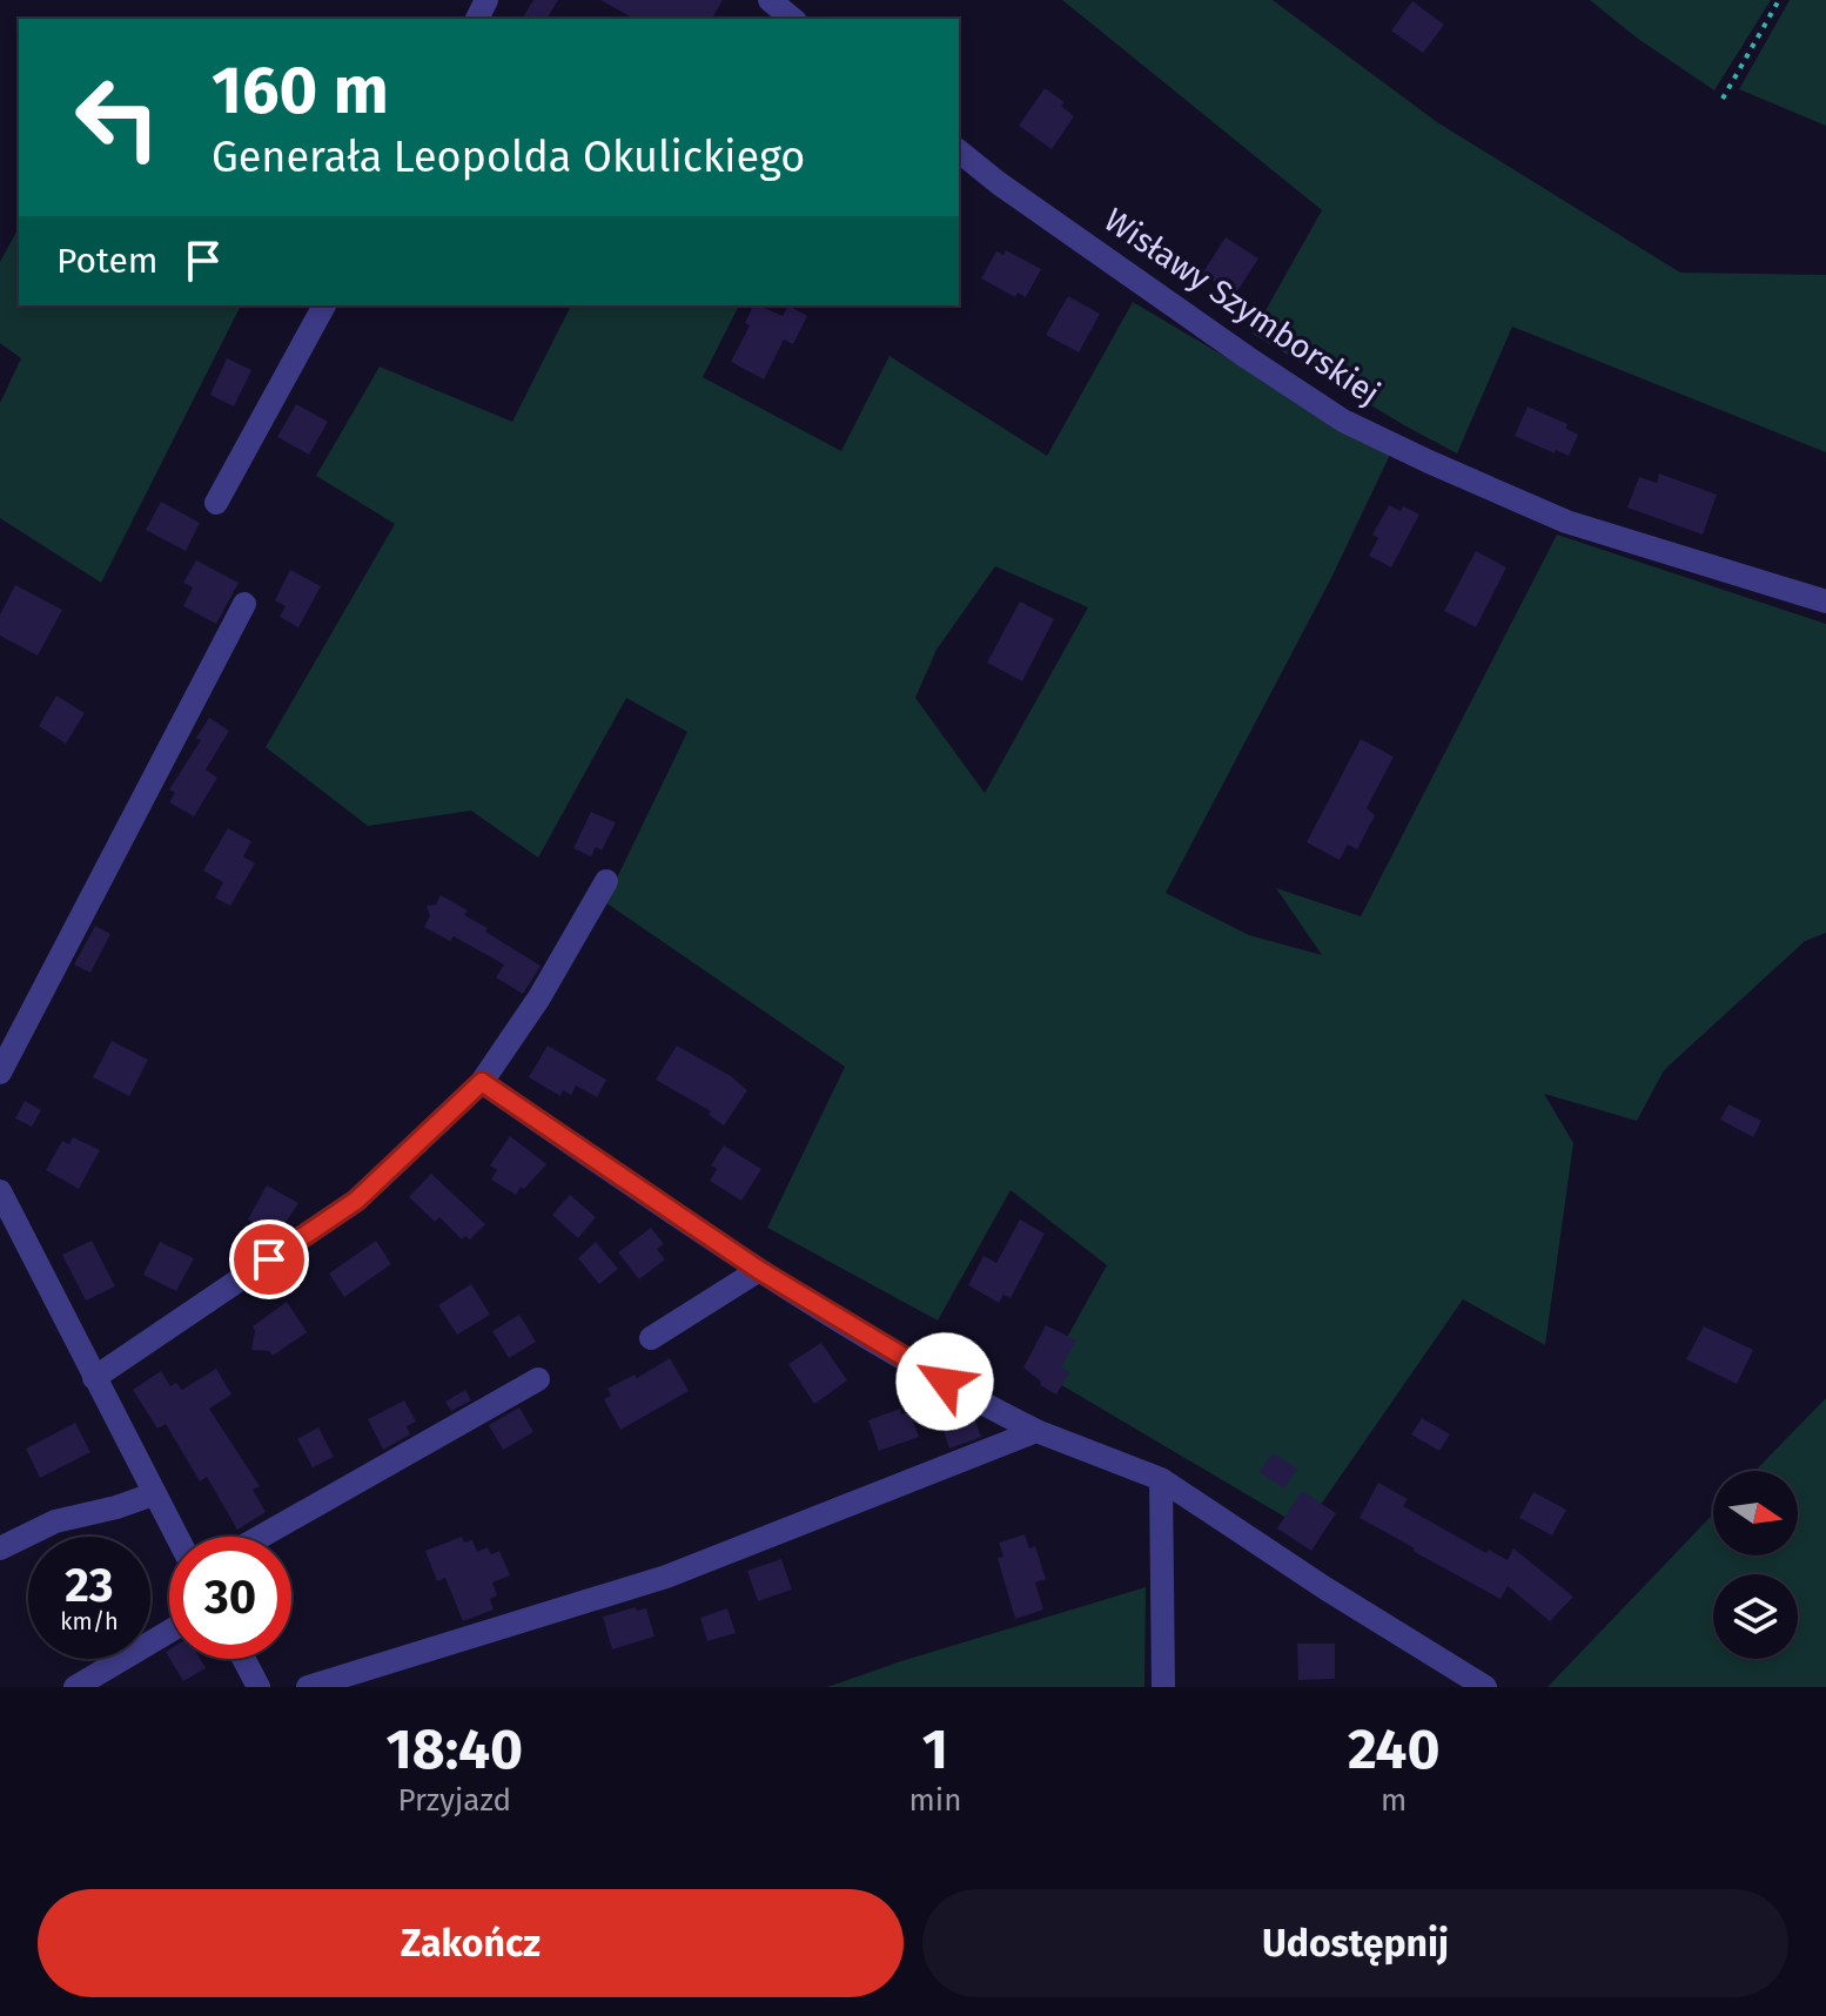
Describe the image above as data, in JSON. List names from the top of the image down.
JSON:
{
  "streets": {
    "street": ["Wisławy Szymborskiej"]
  },
  "north": "right",
  "page": {
    "turn": ["160 m", "Generała Leopolda Okulickiego"],
    "then": "Potem",
    "speed": "23 km/h",
    "limit": "30",
    "eta": [
      "18:40",
      "Przyjazd",
      "1",
      "min",
      "240",
      "m"
    ],
    "buttons": ["Zakończ", "Udostępnij"]
  }
}
